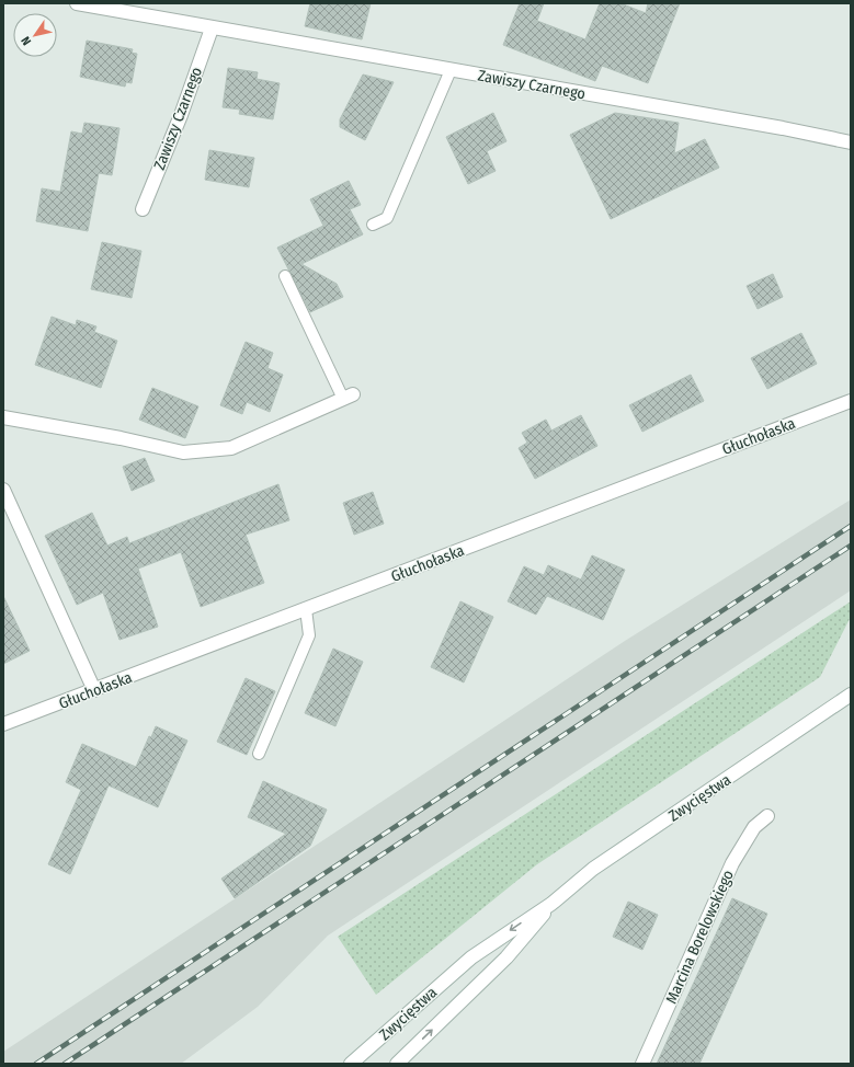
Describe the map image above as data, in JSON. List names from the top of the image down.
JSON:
{
  "streets": {
    "street": [
      "Zawiszy Czarnego",
      "Głuchołaska",
      "Zwycięstwa",
      "Marcina Borelowskiego"
    ]
  },
  "north": "bottom left"
}
